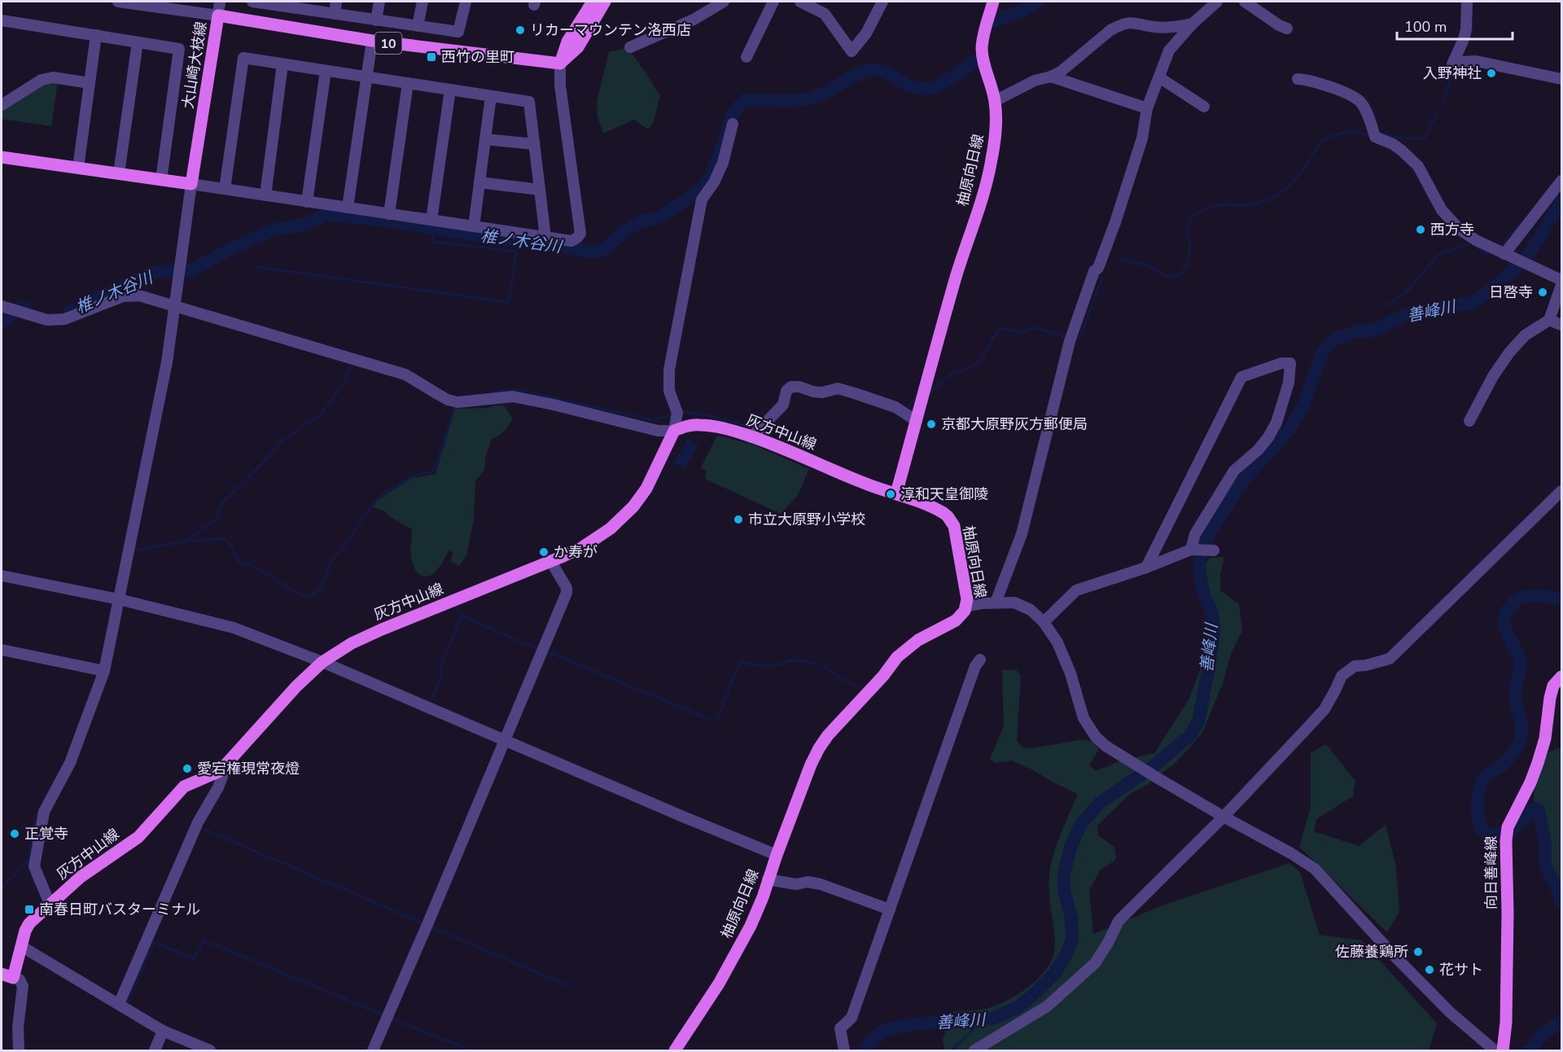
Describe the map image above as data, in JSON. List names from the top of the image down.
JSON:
{
  "streets": {
    "main road": [
      "10",
      "大山崎大枝線",
      "柚原向日線",
      "灰方中山線",
      "向日善峰線"
    ]
  },
  "crossings": [
    ["柚原向日線", "灰方中山線"]
  ],
  "water": ["椎ノ木谷川", "善峰川"],
  "places": {
    "other": [
      "リカーマウンテン洛西店",
      "入野神社",
      "西方寺",
      "日啓寺",
      "京都大原野灰方郵便局",
      "淳和天皇御陵",
      "市立大原野小学校",
      "か寿が",
      "愛宕権現常夜燈",
      "正覚寺",
      "佐藤養鶏所",
      "花サト"
    ],
    "transit": ["西竹の里町", "南春日町バスターミナル"]
  },
  "scale_bar": "100 m"
}
